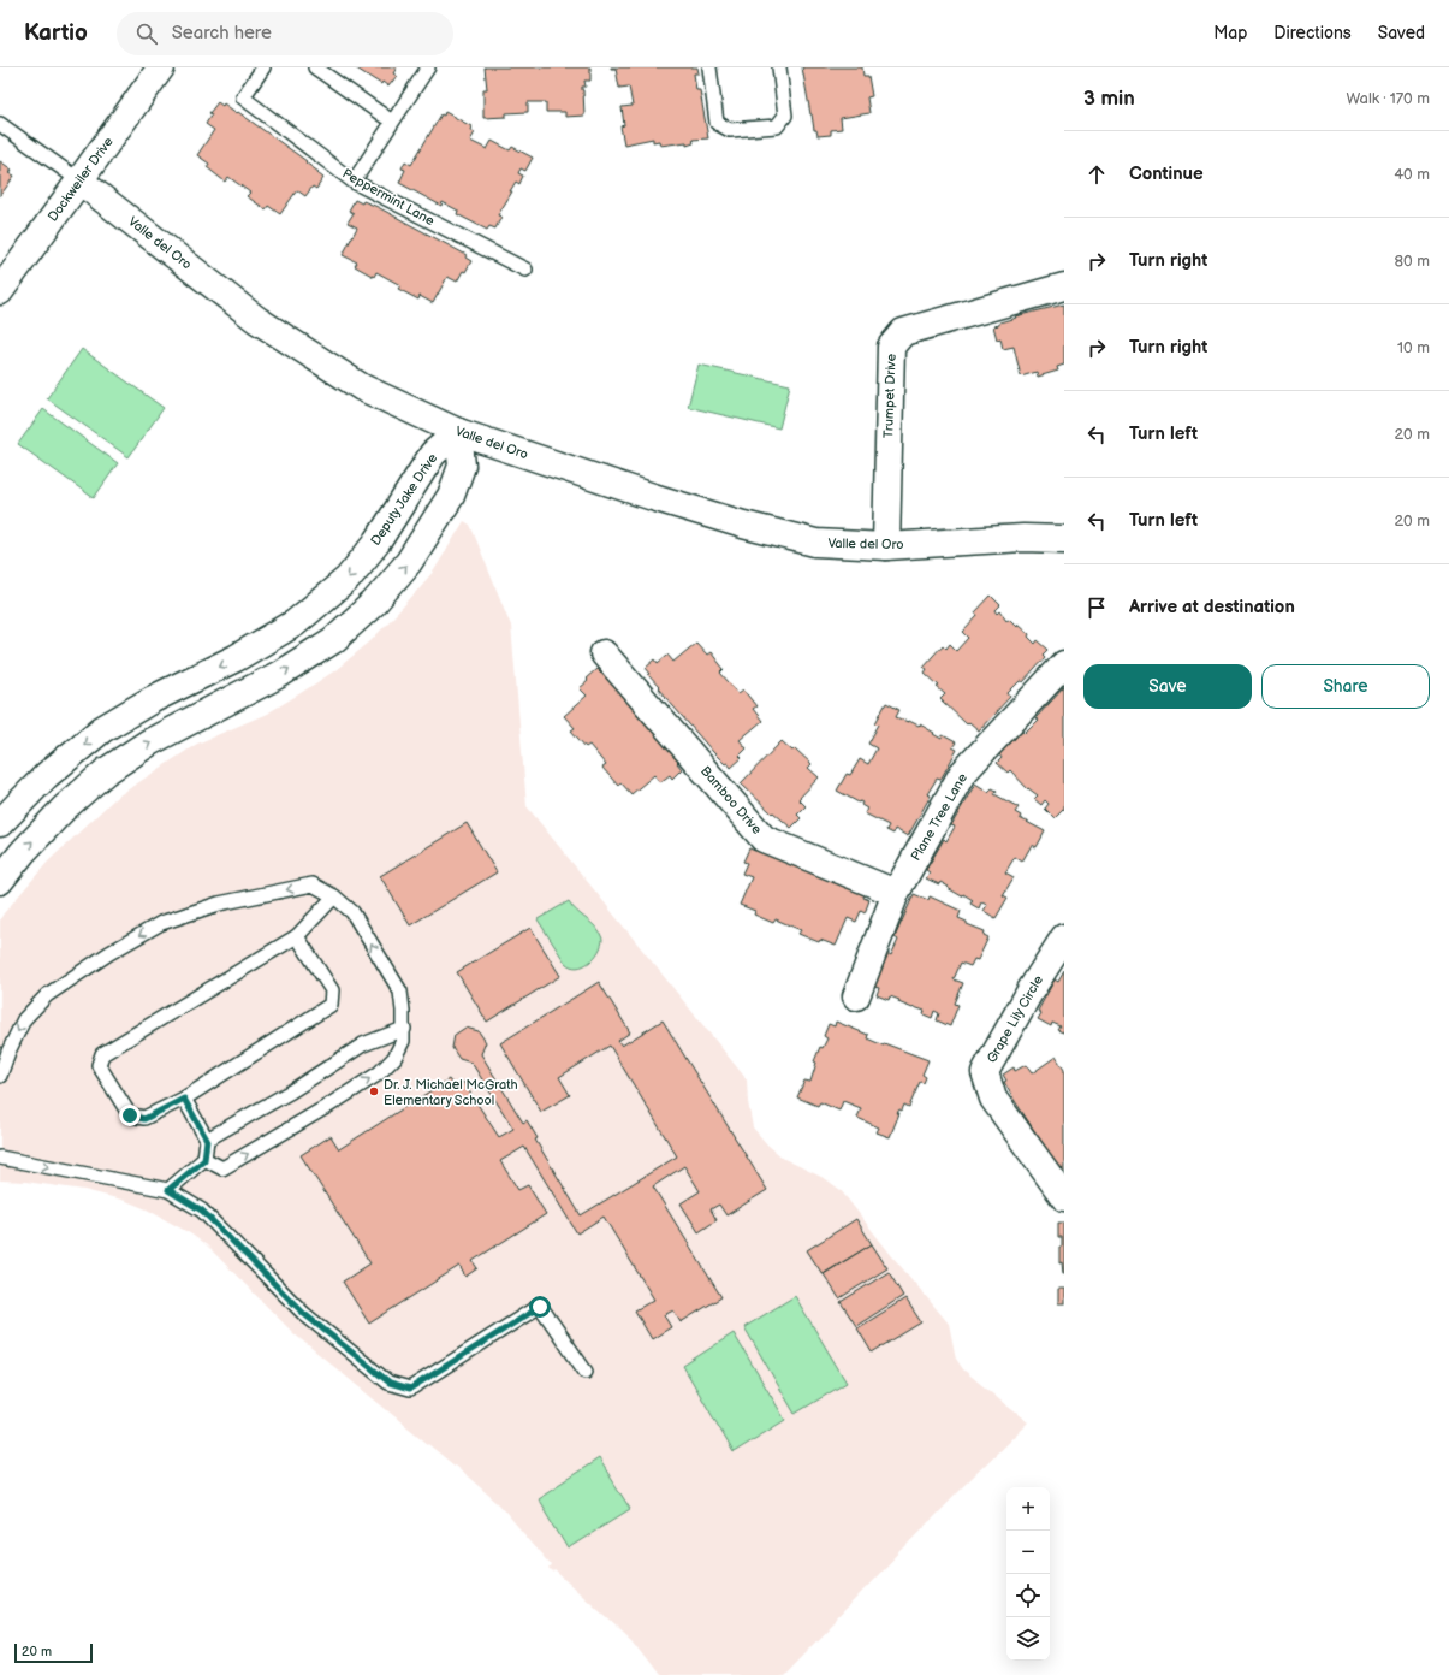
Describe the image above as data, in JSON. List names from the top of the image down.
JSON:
{
  "streets": {
    "street": [
      "Dockweiler Drive",
      "Valle del Oro",
      "Trumpet Drive",
      "Deputy Jake Drive",
      "Bamboo Drive",
      "Plane Tree Lane",
      "Grape Lily Circle"
    ],
    "lane": ["Peppermint Lane"]
  },
  "crossings": [
    ["Dockweiler Drive", "Valle del Oro"],
    ["Valle del Oro", "Trumpet Drive"],
    ["Valle del Oro", "Deputy Jake Drive"],
    ["Bamboo Drive", "Plane Tree Lane"]
  ],
  "places": ["Dr. J. Michael McGrath Elementary School"],
  "scale_bar": "20 m",
  "page": {
    "header": "Kartio",
    "search": "Search here",
    "nav": ["Map", "Directions", "Saved"],
    "heading": ["3 min", "Walk · 170 m"],
    "list": [
      ["Continue", "40 m"],
      ["Turn right", "80 m"],
      ["Turn right", "10 m"],
      ["Turn left", "20 m"],
      ["Turn left", "20 m"],
      "Arrive at destination"
    ],
    "buttons": ["Save", "Share"],
    "map_buttons": ["+", "−"],
    "scale": "20 m"
  }
}
